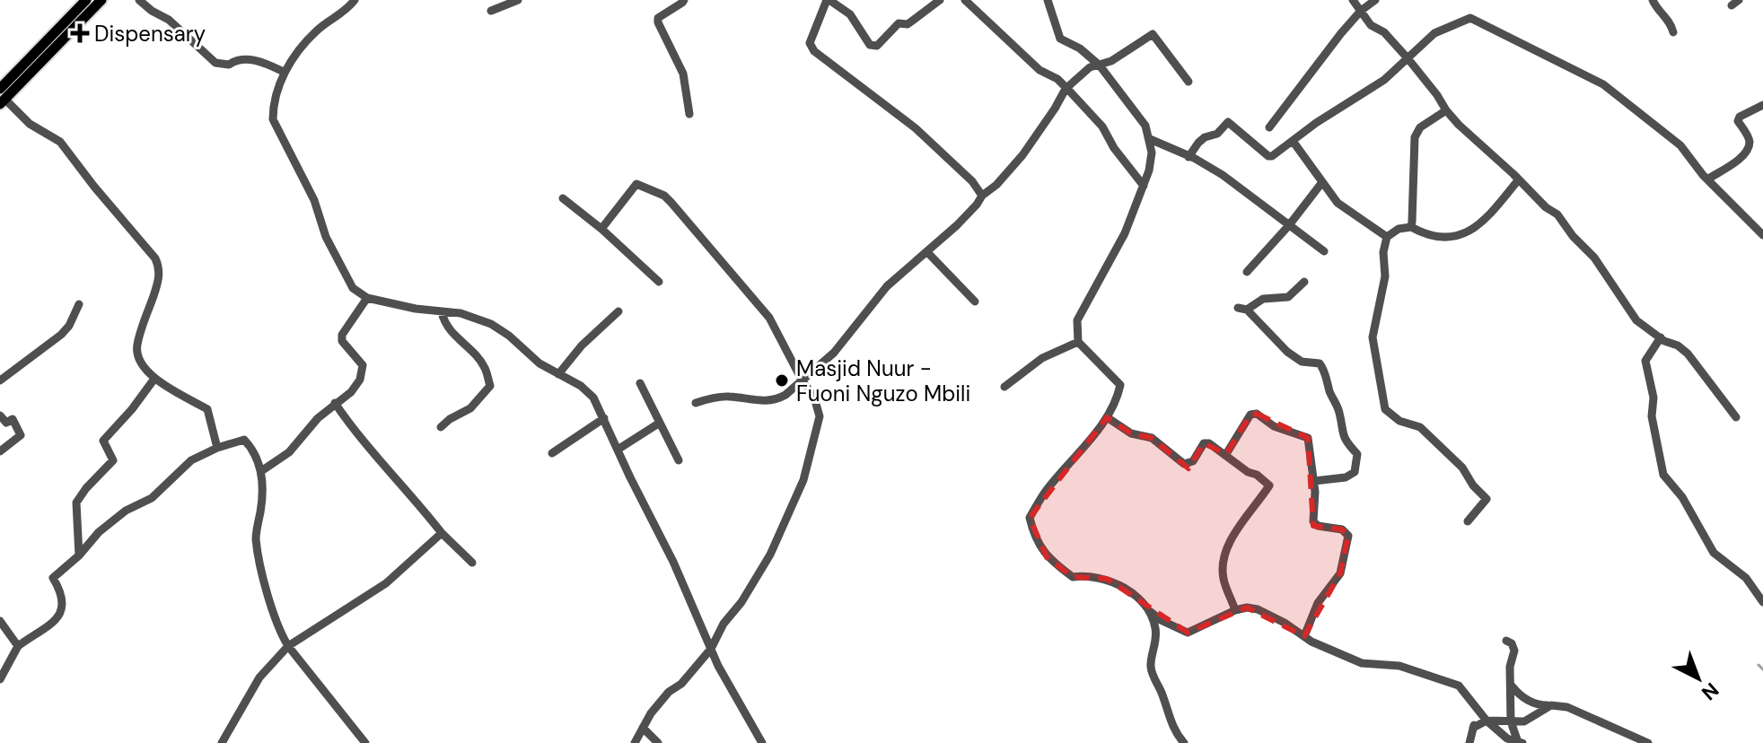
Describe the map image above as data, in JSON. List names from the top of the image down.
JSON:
{
  "places": {
    "health": ["Dispensary"],
    "other": ["Masjid Nuur - Fuoni Nguzo Mbili"]
  },
  "north": "bottom right"
}
